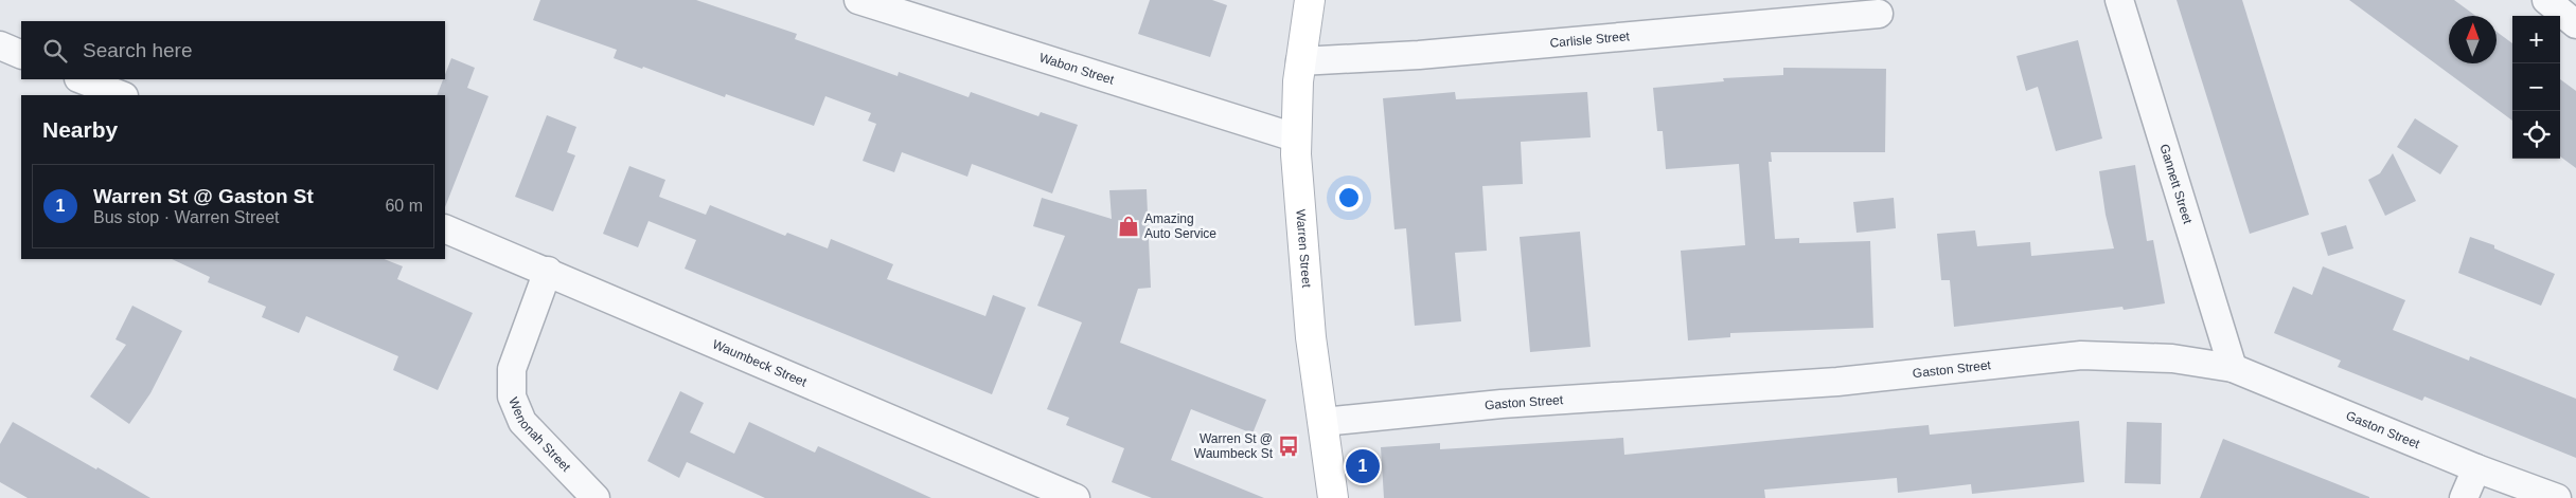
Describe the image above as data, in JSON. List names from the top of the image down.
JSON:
{
  "streets": {
    "main road": ["Warren Street"],
    "street": [
      "Carlisle Street",
      "Wabon Street",
      "Gannett Street",
      "Waumbeck Street",
      "Gaston Street",
      "Wenonah Street"
    ]
  },
  "crossings": [
    ["Carlisle Street", "Warren Street"],
    ["Wabon Street", "Warren Street"],
    ["Gannett Street", "Gaston Street"],
    ["Warren Street", "Gaston Street"],
    ["Waumbeck Street", "Wenonah Street"]
  ],
  "places": {
    "shop": ["Amazing Auto Service"],
    "bus stop": ["Warren St @ Waumbeck St"]
  },
  "north": "top",
  "page": {
    "map_buttons": ["+", "−"],
    "search": "Search here",
    "heading": "Nearby",
    "list": [
      {
        "mark": "1",
        "name": "Warren St @ Gaston St",
        "note": "Bus stop · Warren Street",
        "value": "60 m"
      }
    ],
    "pins": "1"
  }
}
